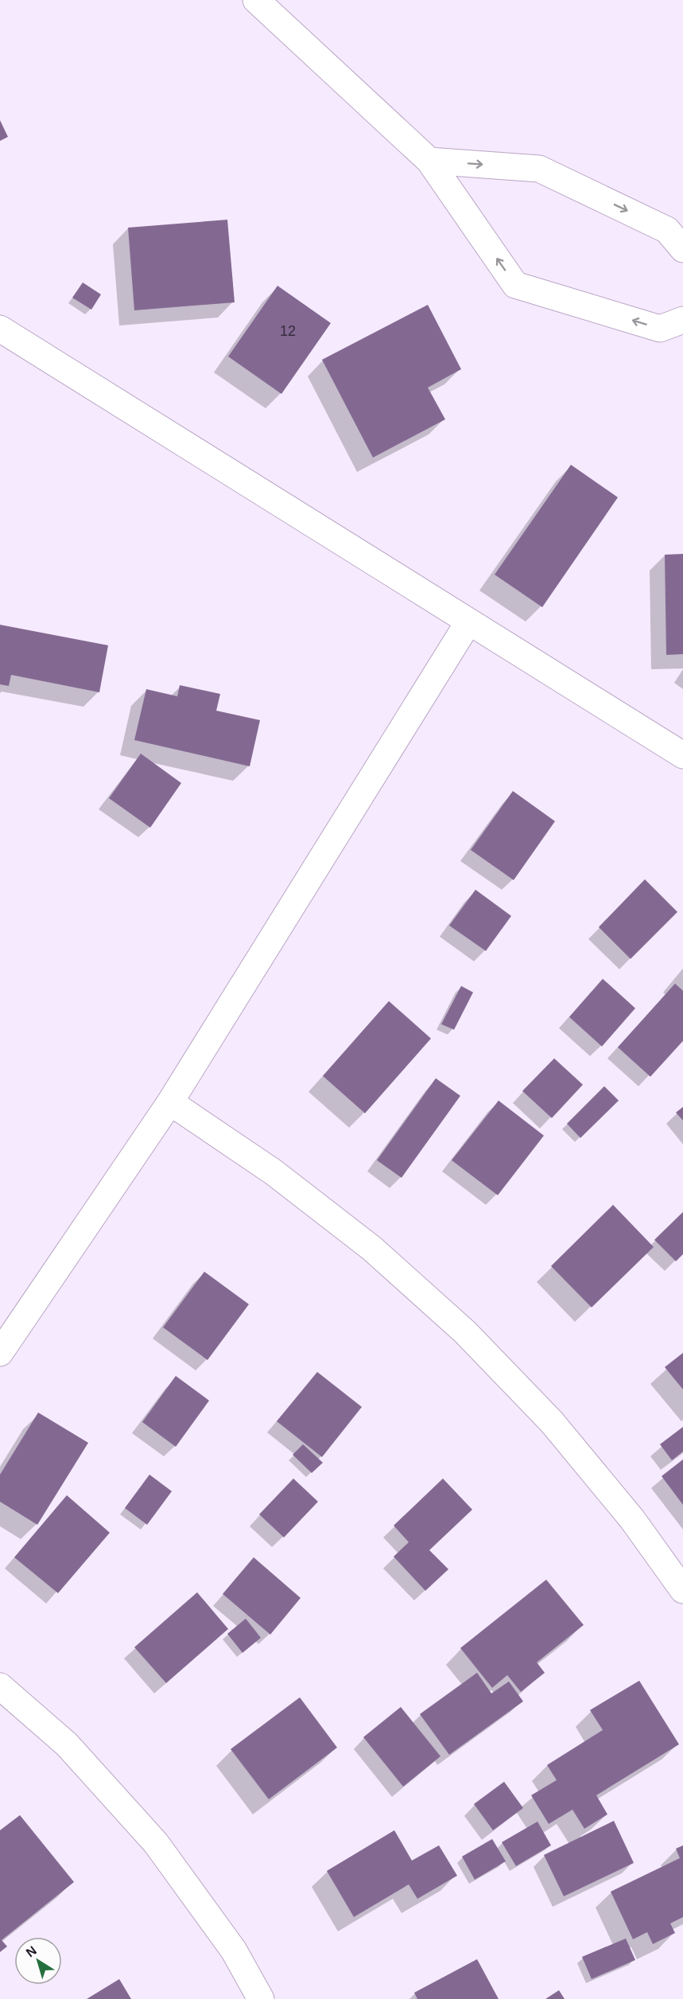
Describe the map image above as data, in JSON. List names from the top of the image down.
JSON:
{
  "house_numbers": ["12"],
  "north": "top left"
}
